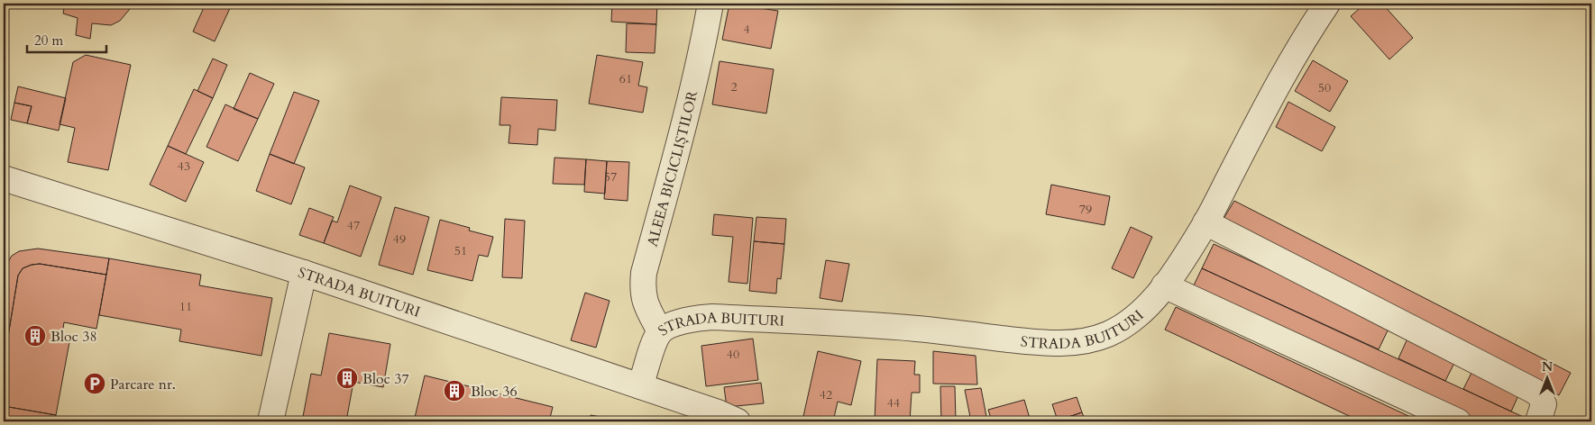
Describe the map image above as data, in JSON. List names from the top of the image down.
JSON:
{
  "streets": {
    "street": ["ALEEA BICICLIȘTILOR", "STRADA BUITURI"]
  },
  "crossings": [
    ["ALEEA BICICLIȘTILOR", "STRADA BUITURI"]
  ],
  "places": {
    "building": ["Bloc 38", "Bloc 37", "Bloc 36"],
    "parking": ["Parcare nr."]
  },
  "house_numbers": [
    "4",
    "61",
    "2",
    "50",
    "43",
    "57",
    "79",
    "47",
    "49",
    "51",
    "11",
    "40",
    "42",
    "44"
  ],
  "scale_bar": "20 m",
  "north": "top"
}
